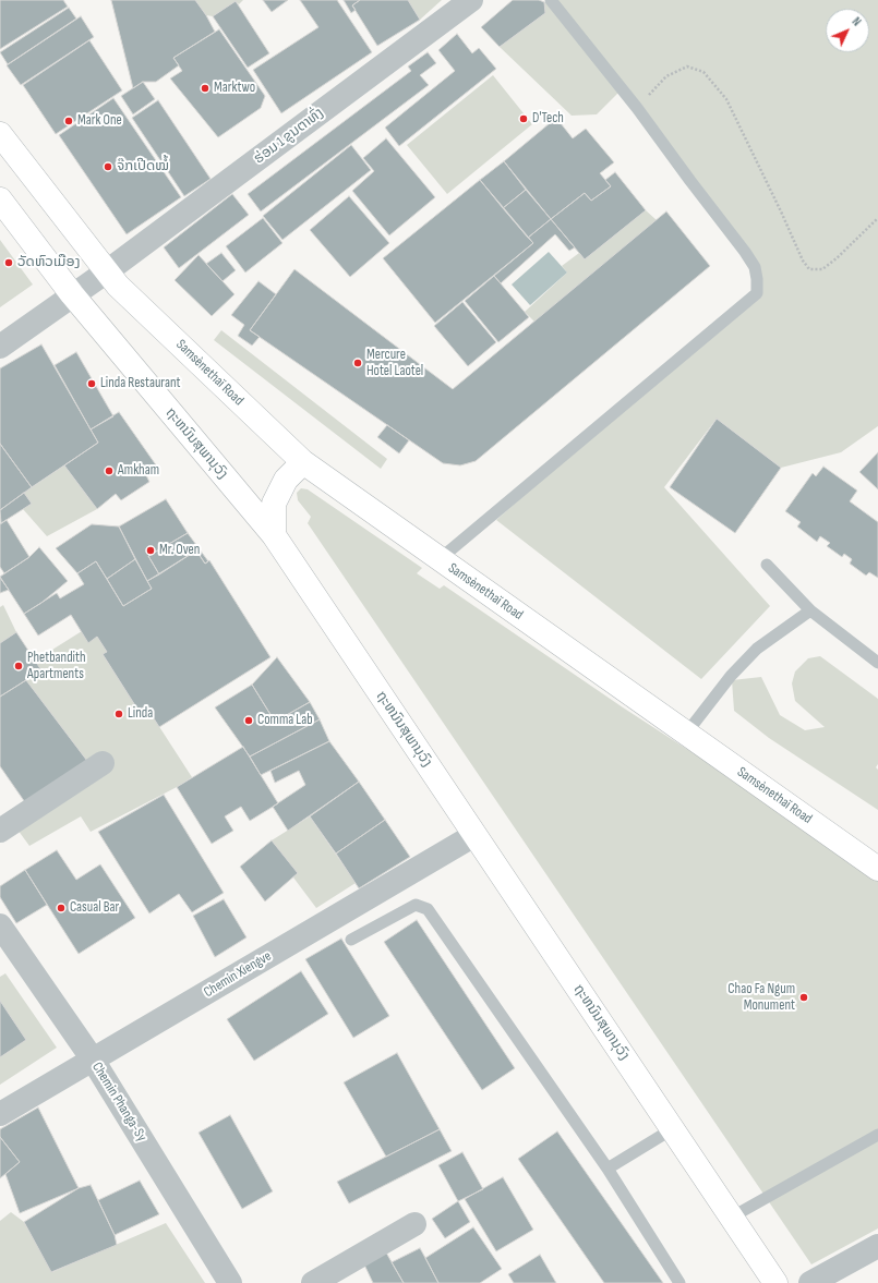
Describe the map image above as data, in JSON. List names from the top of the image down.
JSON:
{
  "streets": {
    "highway": ["Samsènethaï Road", "ຖະຫນົນສຸພານຸວົງ"],
    "street": ["ຮ່ອມ 1 ຂູນຕາທົ່ງ", "Chemin Xiengve", "Chemin Phanga-Sy"]
  },
  "crossings": [
    ["ຮ່ອມ 1 ຂູນຕາທົ່ງ", "Samsènethaï Road"],
    ["ຮ່ອມ 1 ຂູນຕາທົ່ງ", "ຖະຫນົນສຸພານຸວົງ"],
    ["ຖະຫນົນສຸພານຸວົງ", "Chemin Xiengve"],
    ["Chemin Xiengve", "Chemin Phanga-Sy"]
  ],
  "places": [
    "Marktwo",
    "D'Tech",
    "Mark One",
    "ຈ໊ກເປີດໝ້ໍ",
    "ວັດຫົວເມືອງ",
    "Mercure Hotel Laotel",
    "Linda Restaurant",
    "Amkham",
    "Mr. Oven",
    "Phetbandith Apartments",
    "Linda",
    "Comma Lab",
    "Casual Bar",
    "Chao Fa Ngum Monument"
  ],
  "north": "top right"
}
